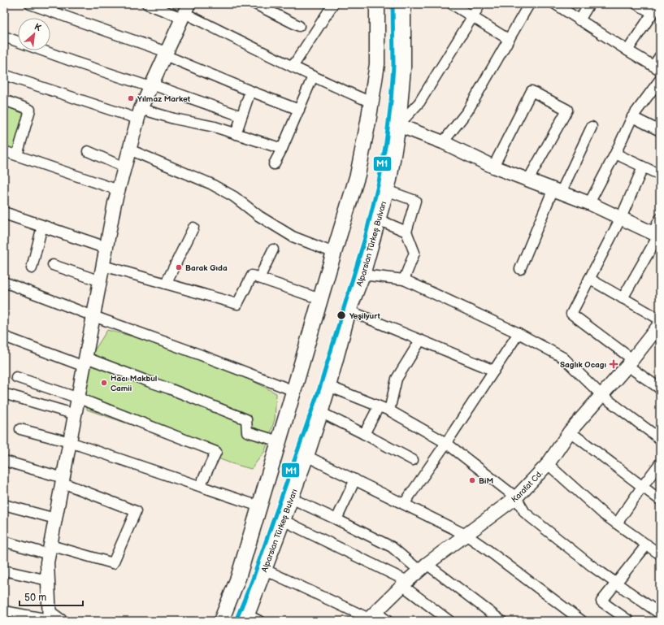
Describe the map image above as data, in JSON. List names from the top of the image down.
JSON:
{
  "streets": {
    "main road": ["Alparslan Türkeş Bulvarı", "Karafat Cd."]
  },
  "places": {
    "other": [
      "Yılmaz Market",
      "Barak Gıda",
      "Yeşilyurt",
      "Hacı Makbul Camii",
      "BiM"
    ],
    "health": ["Saglık Ocagı"]
  },
  "lines": ["transit line M1"],
  "scale_bar": "50 m",
  "north": "top right"
}
